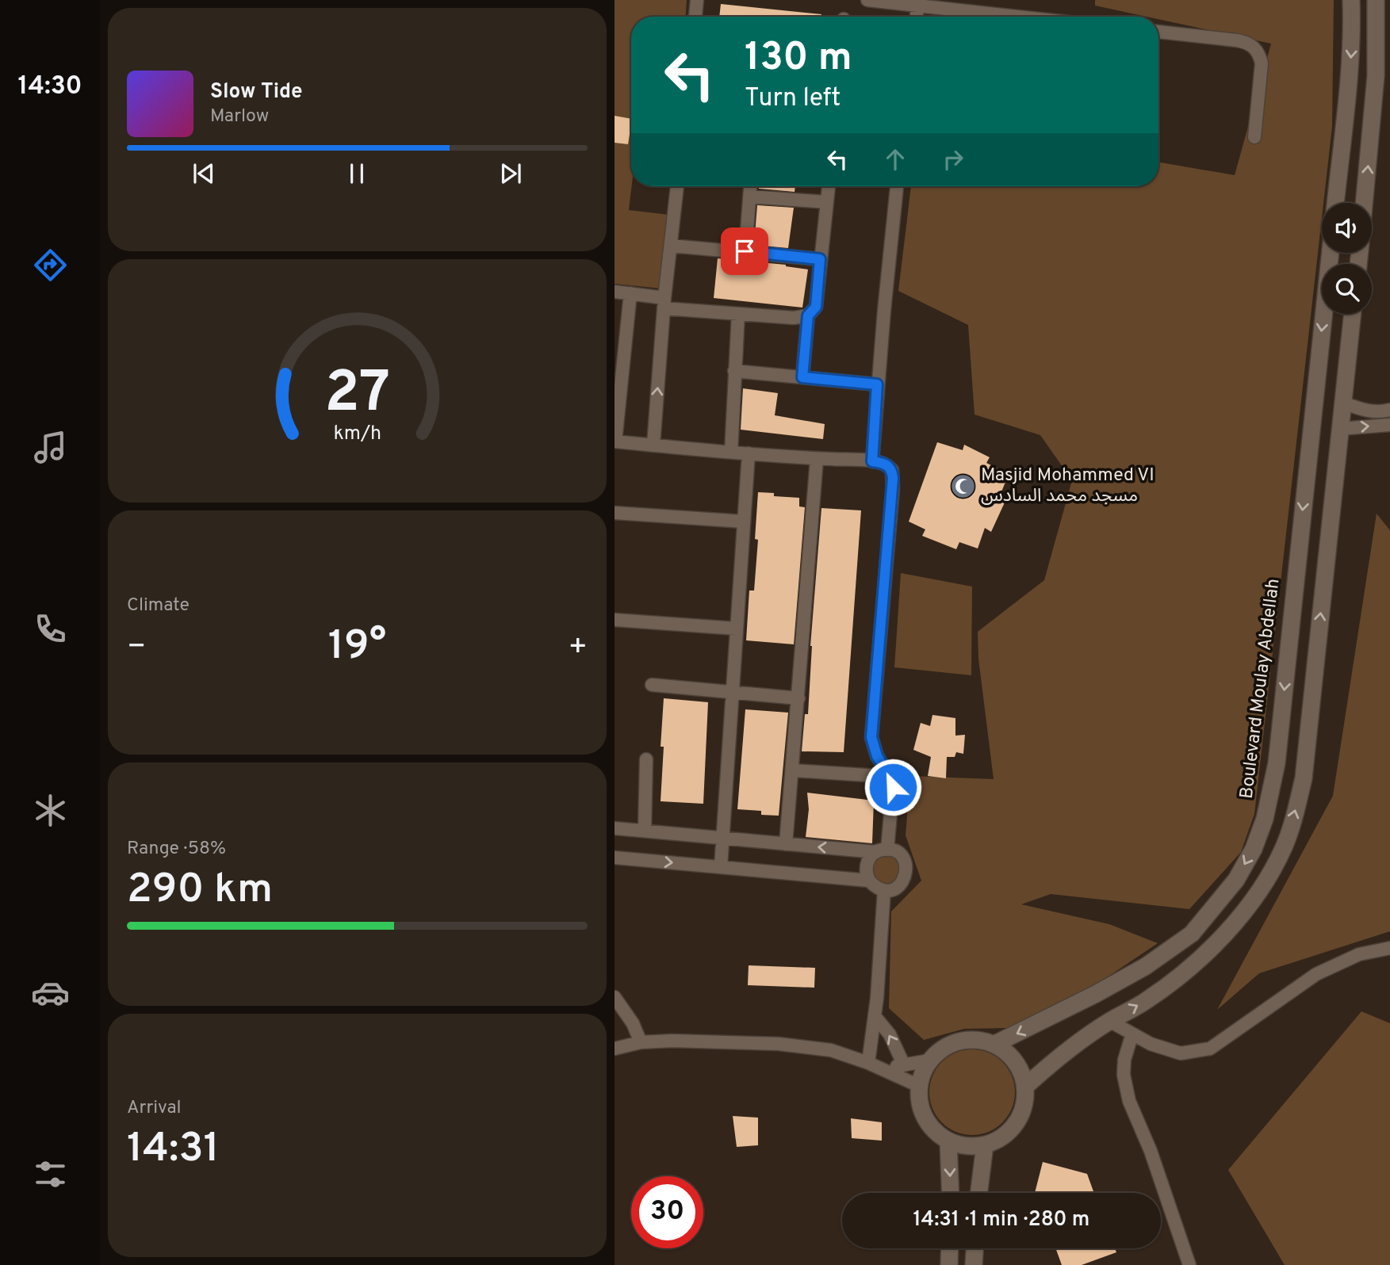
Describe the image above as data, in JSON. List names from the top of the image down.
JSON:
{
  "streets": {
    "main road": ["Boulevard Moulay Abdellah"]
  },
  "places": {
    "mosque": ["Masjid Mohammed VI مسجد محمد السادس"]
  },
  "page": {
    "tabs": "14:30",
    "turn": ["130 m", "Turn left"],
    "song": ["Slow Tide", "Marlow"],
    "tile": [
      "Climate",
      ["Range · 58%", "290 km"],
      ["Arrival", "14:31"]
    ],
    "heat": ["−", "19°", "+"],
    "limit": "30",
    "trip": "14:31 · 1 min · 280 m",
    "gauge": ["27", "km/h"]
  }
}
